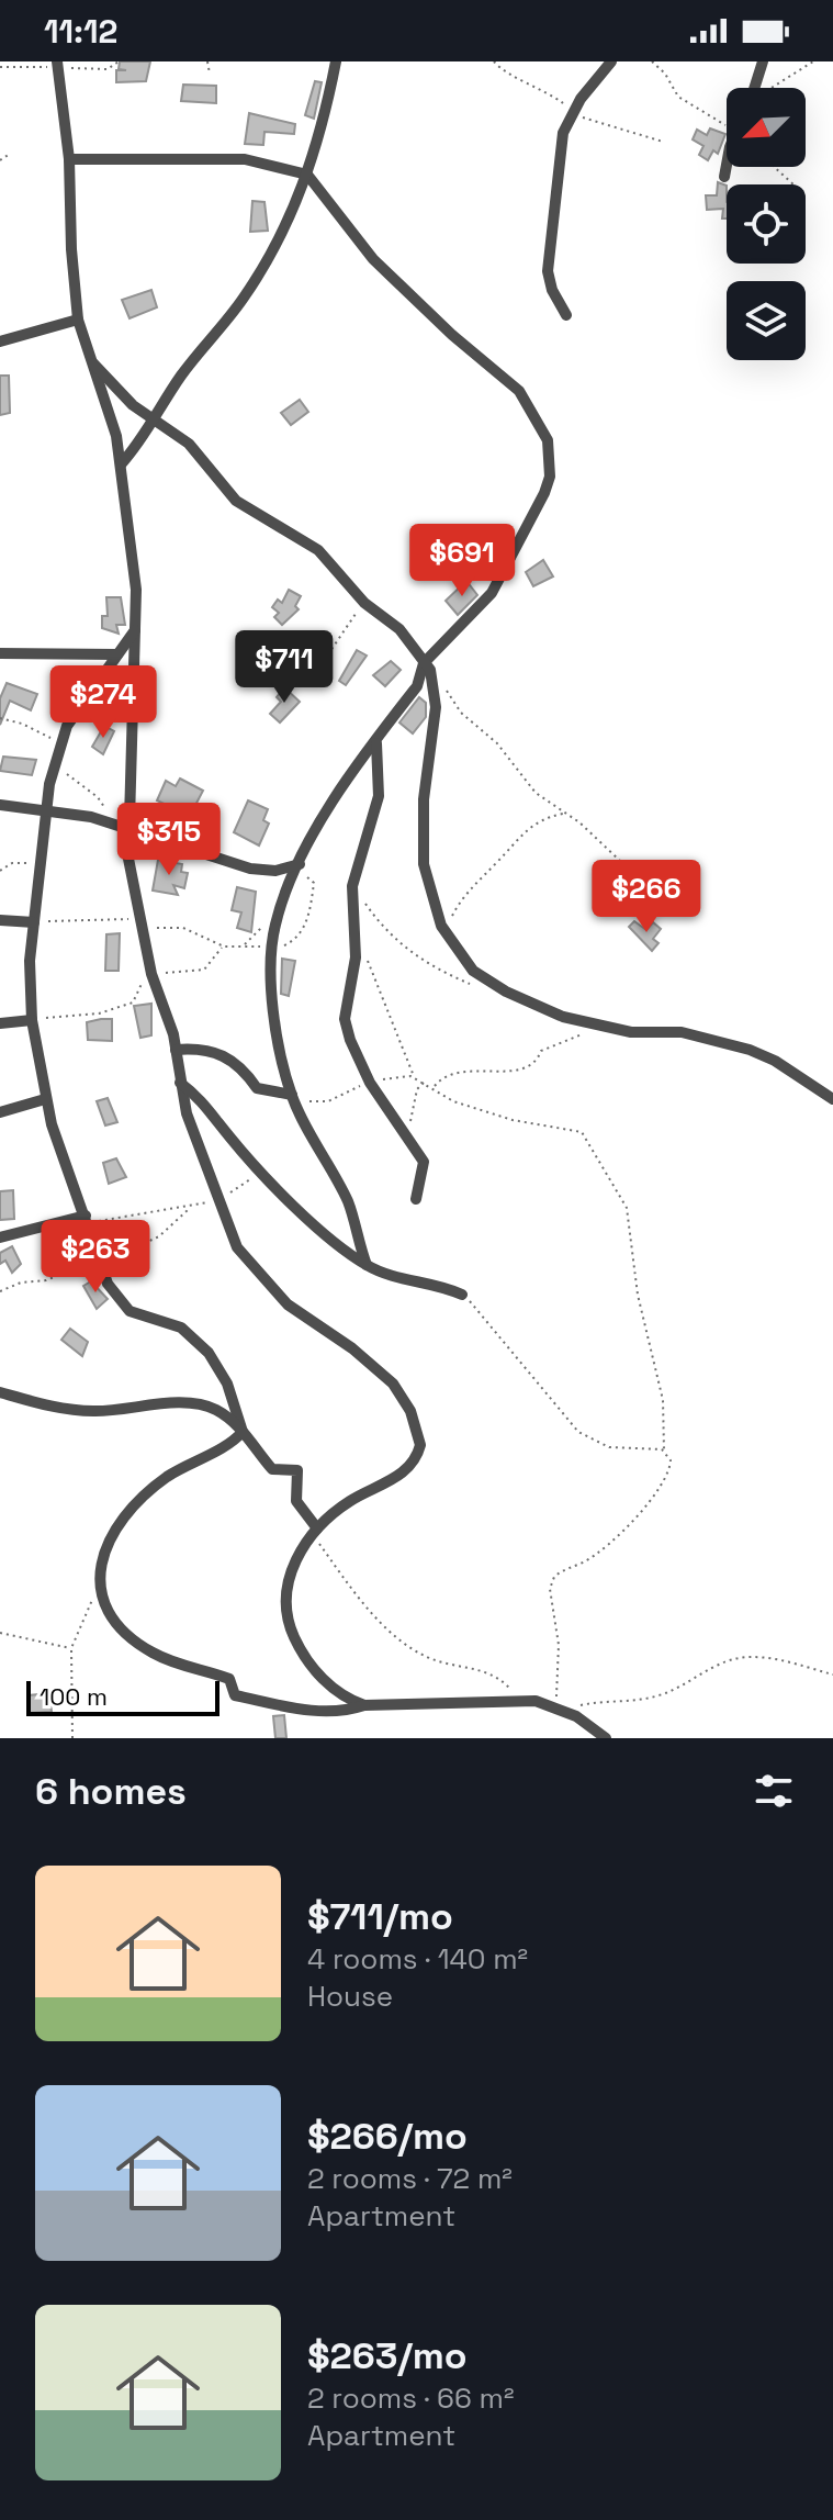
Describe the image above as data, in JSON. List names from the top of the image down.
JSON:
{
  "scale_bar": "100 m",
  "north": "bottom left",
  "page": {
    "status": "11:12",
    "price": [
      "$691",
      "$711",
      "$274",
      "$315",
      "$266",
      "$263"
    ],
    "scale": "100 m",
    "heading": "6 homes",
    "list": [
      {
        "name": "$711/mo",
        "note": "4 rooms · 140 m² · House"
      },
      {
        "name": "$266/mo",
        "note": "2 rooms · 72 m² · Apartment"
      },
      {
        "name": "$263/mo",
        "note": "2 rooms · 66 m² · Apartment"
      }
    ]
  }
}
